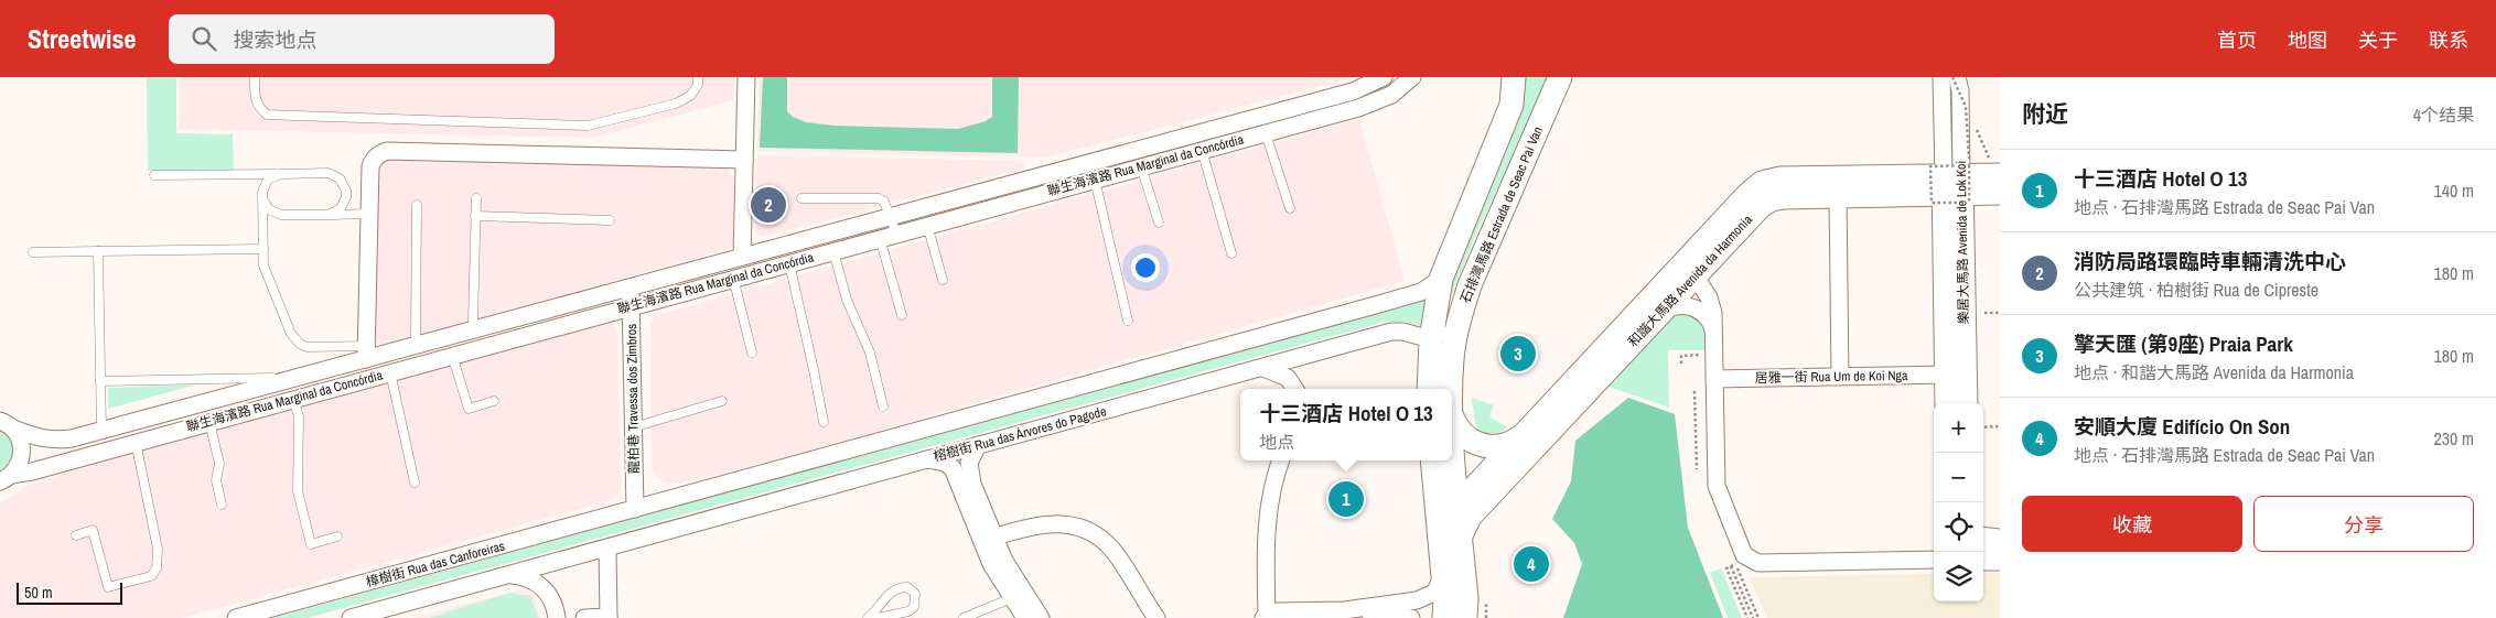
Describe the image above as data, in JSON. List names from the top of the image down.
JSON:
{
  "streets": {
    "street": [
      "聯生海濱路 Rua Marginal da Concórdia",
      "石排灣馬路 Estrada de Seac Pai Van",
      "樂居大馬路 Avenida de Lok Koi",
      "和諧大馬路 Avenida da Harmonia",
      "居雅一街 Rua Um de Koi Nga",
      "龍柏巷 Travessa dos Zimbros",
      "榕樹街 Rua das Árvores do Pagode",
      "樟樹街 Rua das Canforeiras"
    ]
  },
  "crossings": [
    ["聯生海濱路 Rua Marginal da Concórdia", "龍柏巷 Travessa dos Zimbros"],
    ["石排灣馬路 Estrada de Seac Pai Van", "和諧大馬路 Avenida da Harmonia"],
    ["石排灣馬路 Estrada de Seac Pai Van", "榕樹街 Rua das Árvores do Pagode"],
    ["樂居大馬路 Avenida de Lok Koi", "和諧大馬路 Avenida da Harmonia"],
    ["樂居大馬路 Avenida de Lok Koi", "居雅一街 Rua Um de Koi Nga"],
    ["龍柏巷 Travessa dos Zimbros", "樟樹街 Rua das Canforeiras"]
  ],
  "scale_bar": "50 m",
  "page": {
    "header": "Streetwise",
    "search": "搜索地点",
    "nav": [
      "首页",
      "地图",
      "关于",
      "联系"
    ],
    "heading": ["附近", "4个结果"],
    "list": [
      {
        "mark": "1",
        "name": "十三酒店 Hotel O 13",
        "note": "地点 · 石排灣馬路 Estrada de Seac Pai Van",
        "value": "140 m"
      },
      {
        "mark": "2",
        "name": "消防局路環臨時車輛清洗中心",
        "note": "公共建筑 · 柏樹街 Rua de Cipreste",
        "value": "180 m"
      },
      {
        "mark": "3",
        "name": "擎天匯 (第9座) Praia Park",
        "note": "地点 · 和諧大馬路 Avenida da Harmonia",
        "value": "180 m"
      },
      {
        "mark": "4",
        "name": "安順大廈 Edifício On Son",
        "note": "地点 · 石排灣馬路 Estrada de Seac Pai Van",
        "value": "230 m"
      }
    ],
    "pins": [
      "2",
      "3",
      "1",
      "4"
    ],
    "popup": ["十三酒店 Hotel O 13", "地点"],
    "map_buttons": ["+", "−"],
    "buttons": ["收藏", "分享"],
    "scale": "50 m"
  }
}
